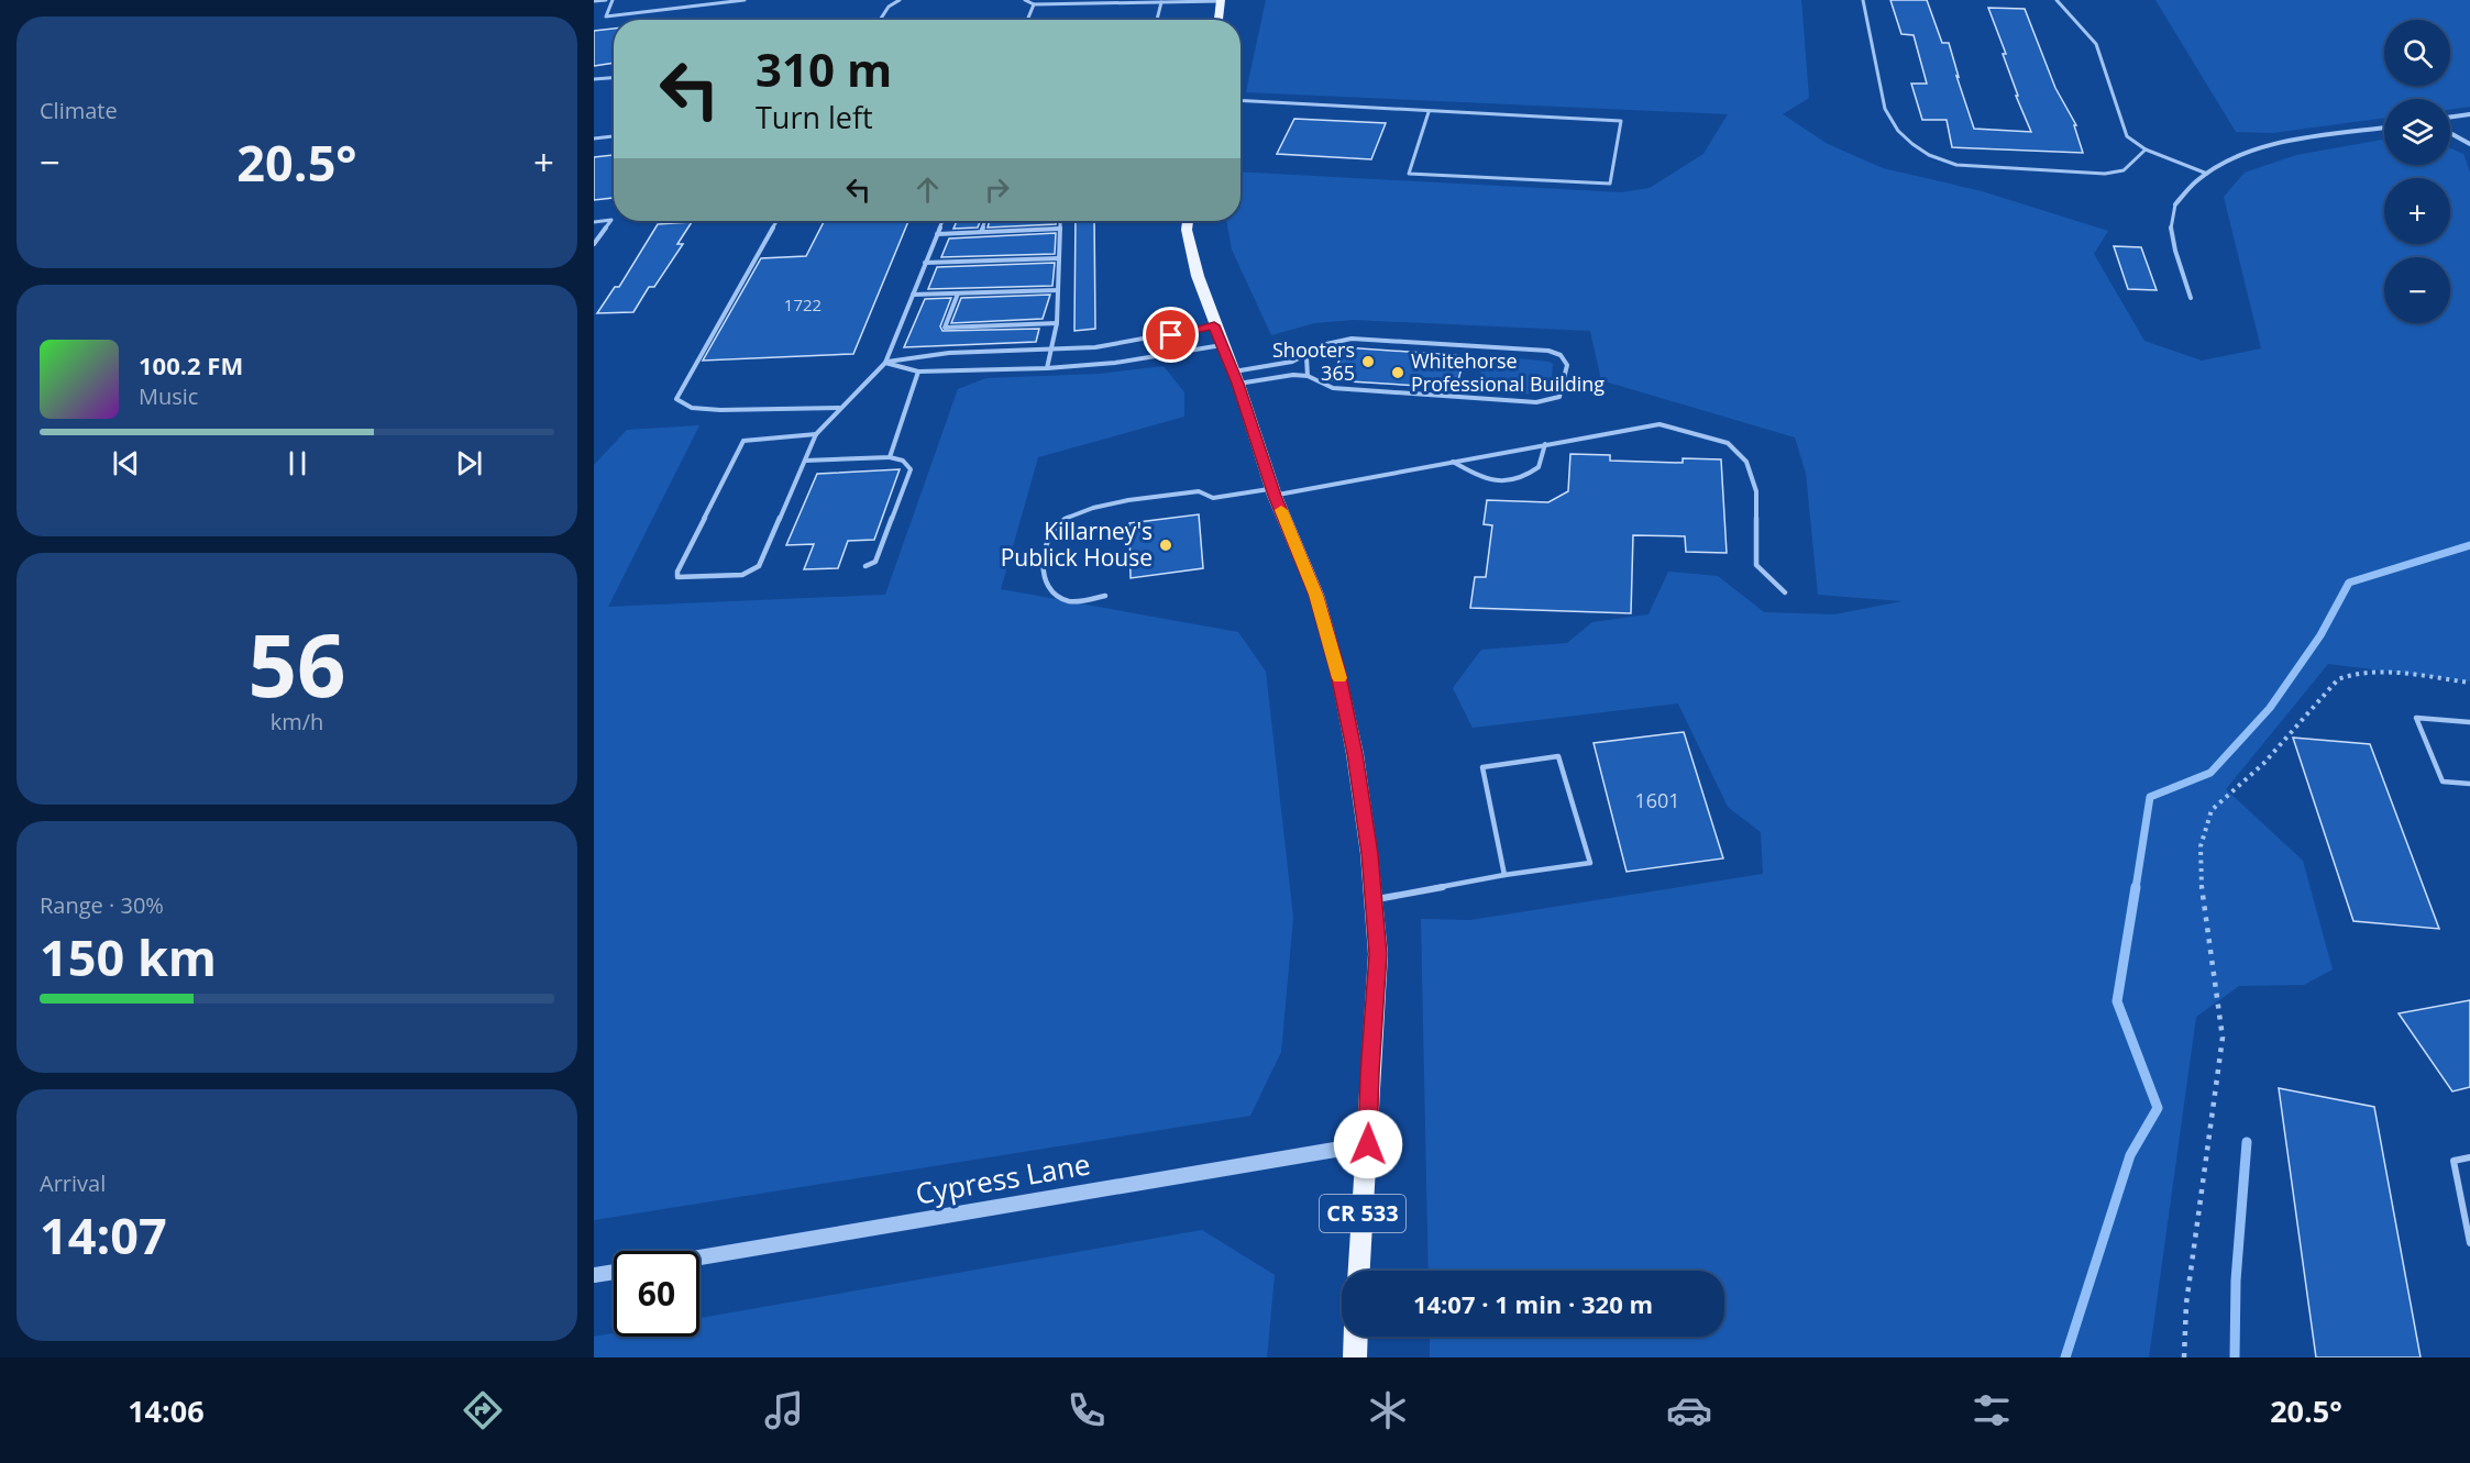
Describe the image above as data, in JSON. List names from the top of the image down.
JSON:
{
  "streets": {
    "main road": ["CR 533"],
    "street": ["Cypress Lane"]
  },
  "crossings": [
    ["Cypress Lane", "CR 533"]
  ],
  "places": ["Shooters 365", "Whitehorse Professional Building", "Killarney's Publick House"],
  "house_numbers": ["1722", "1601"],
  "page": {
    "tile": [
      "Climate",
      ["56", "km/h"],
      ["Range · 30%", "150 km"],
      ["Arrival", "14:07"]
    ],
    "map_buttons": ["+", "−"],
    "turn": ["310 m", "Turn left"],
    "heat": ["−", "20.5°", "+"],
    "song": ["100.2 FM", "Music"],
    "limit": "60",
    "trip": "14:07 · 1 min · 320 m",
    "tabs": ["14:06", "20.5°"]
  }
}
